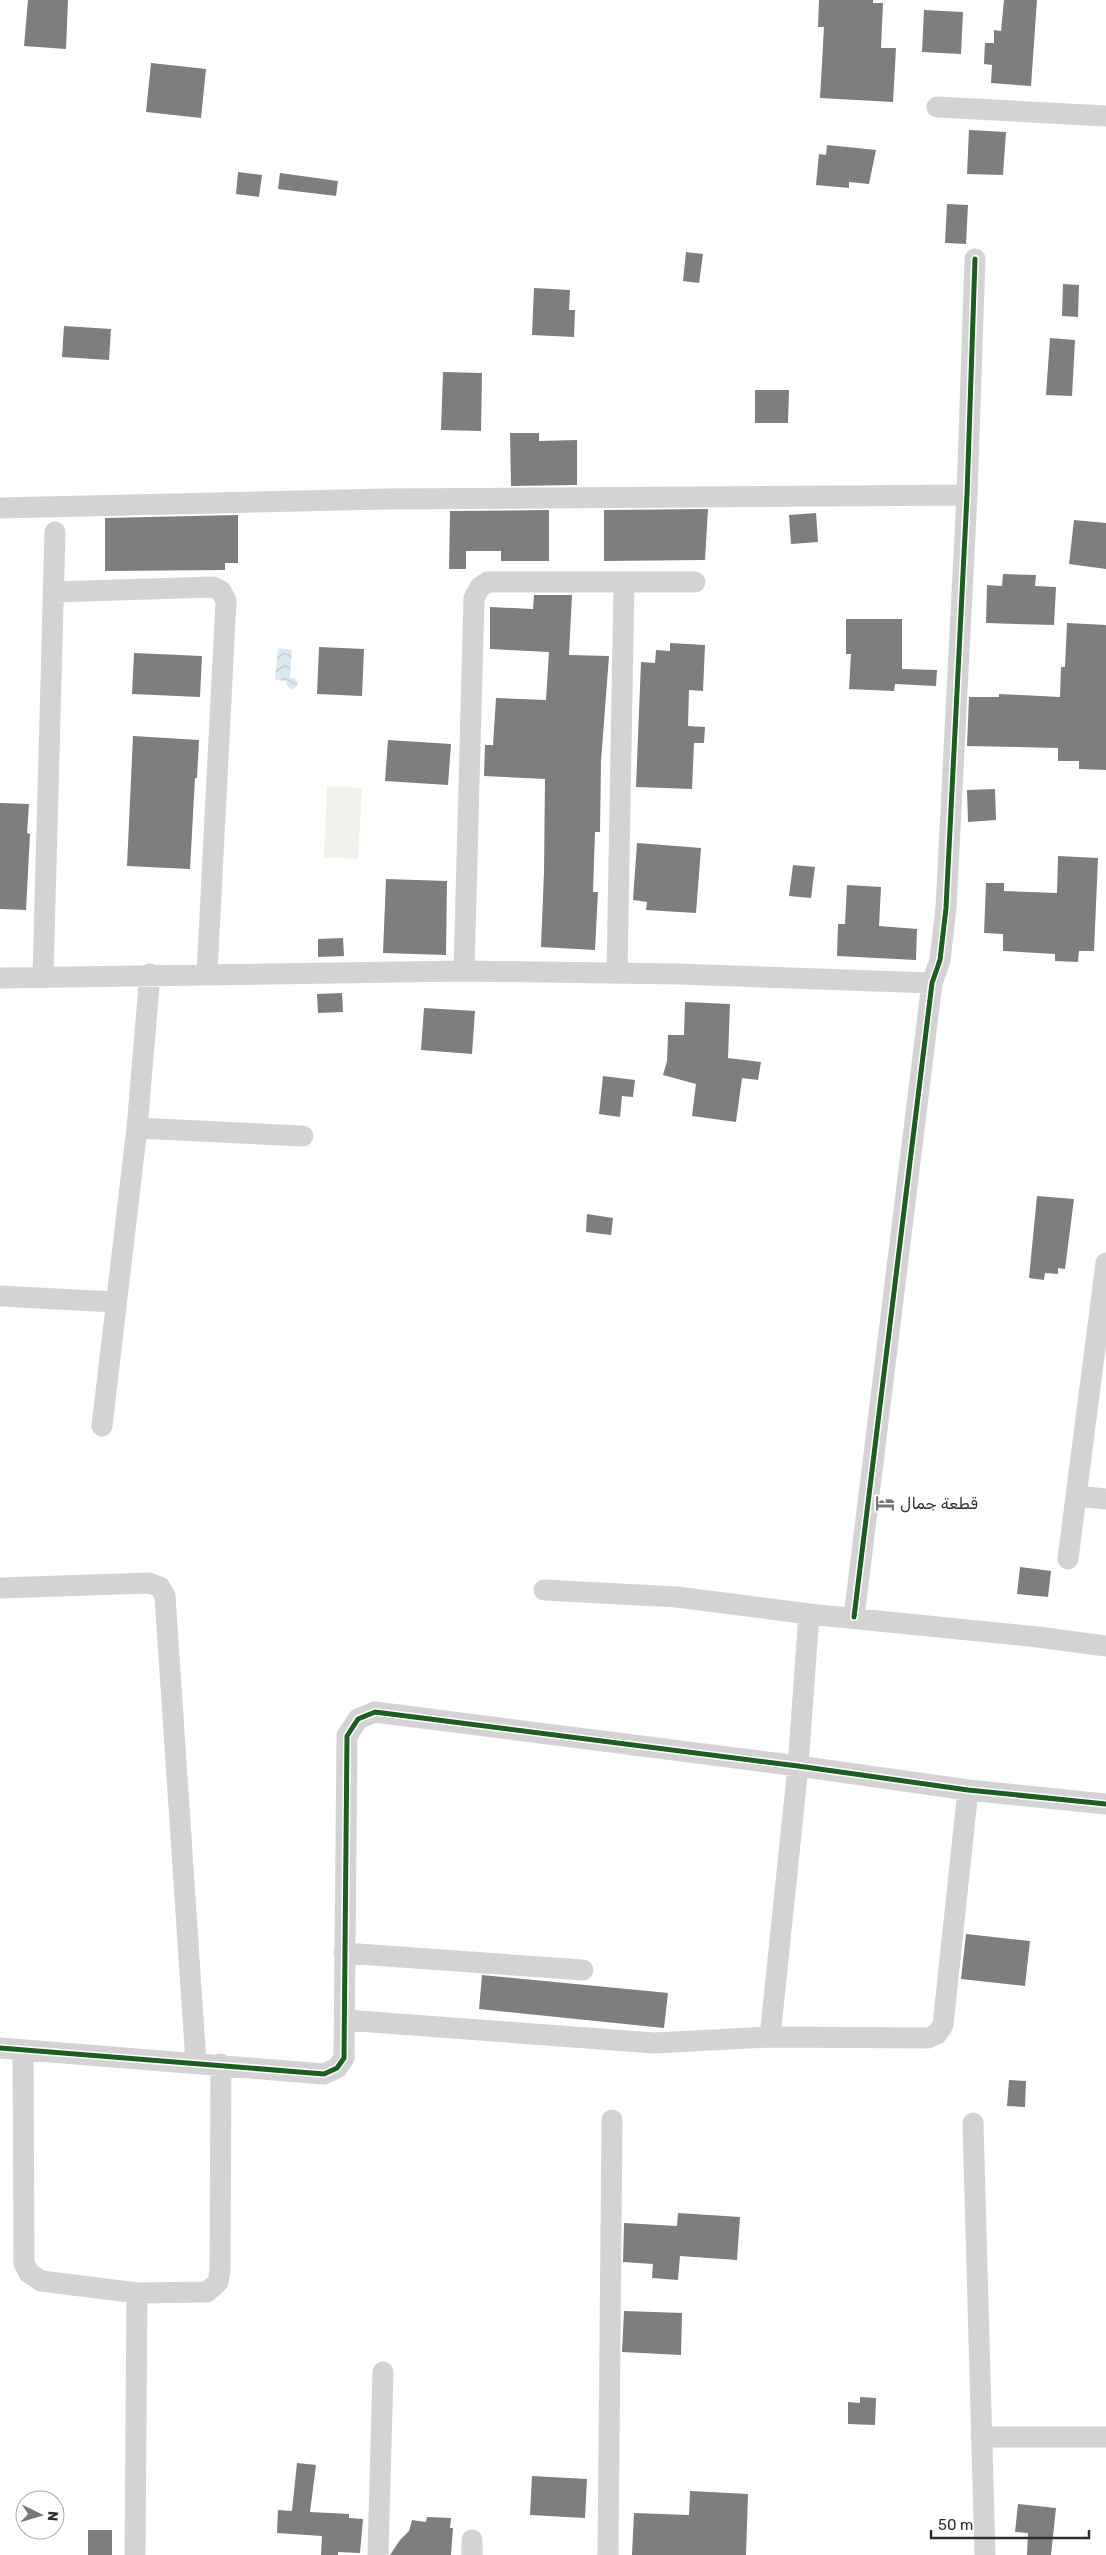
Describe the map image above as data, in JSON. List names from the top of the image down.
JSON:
{
  "places": {
    "hotel": ["قطعة جمال"]
  },
  "scale_bar": "50 m",
  "north": "right"
}
